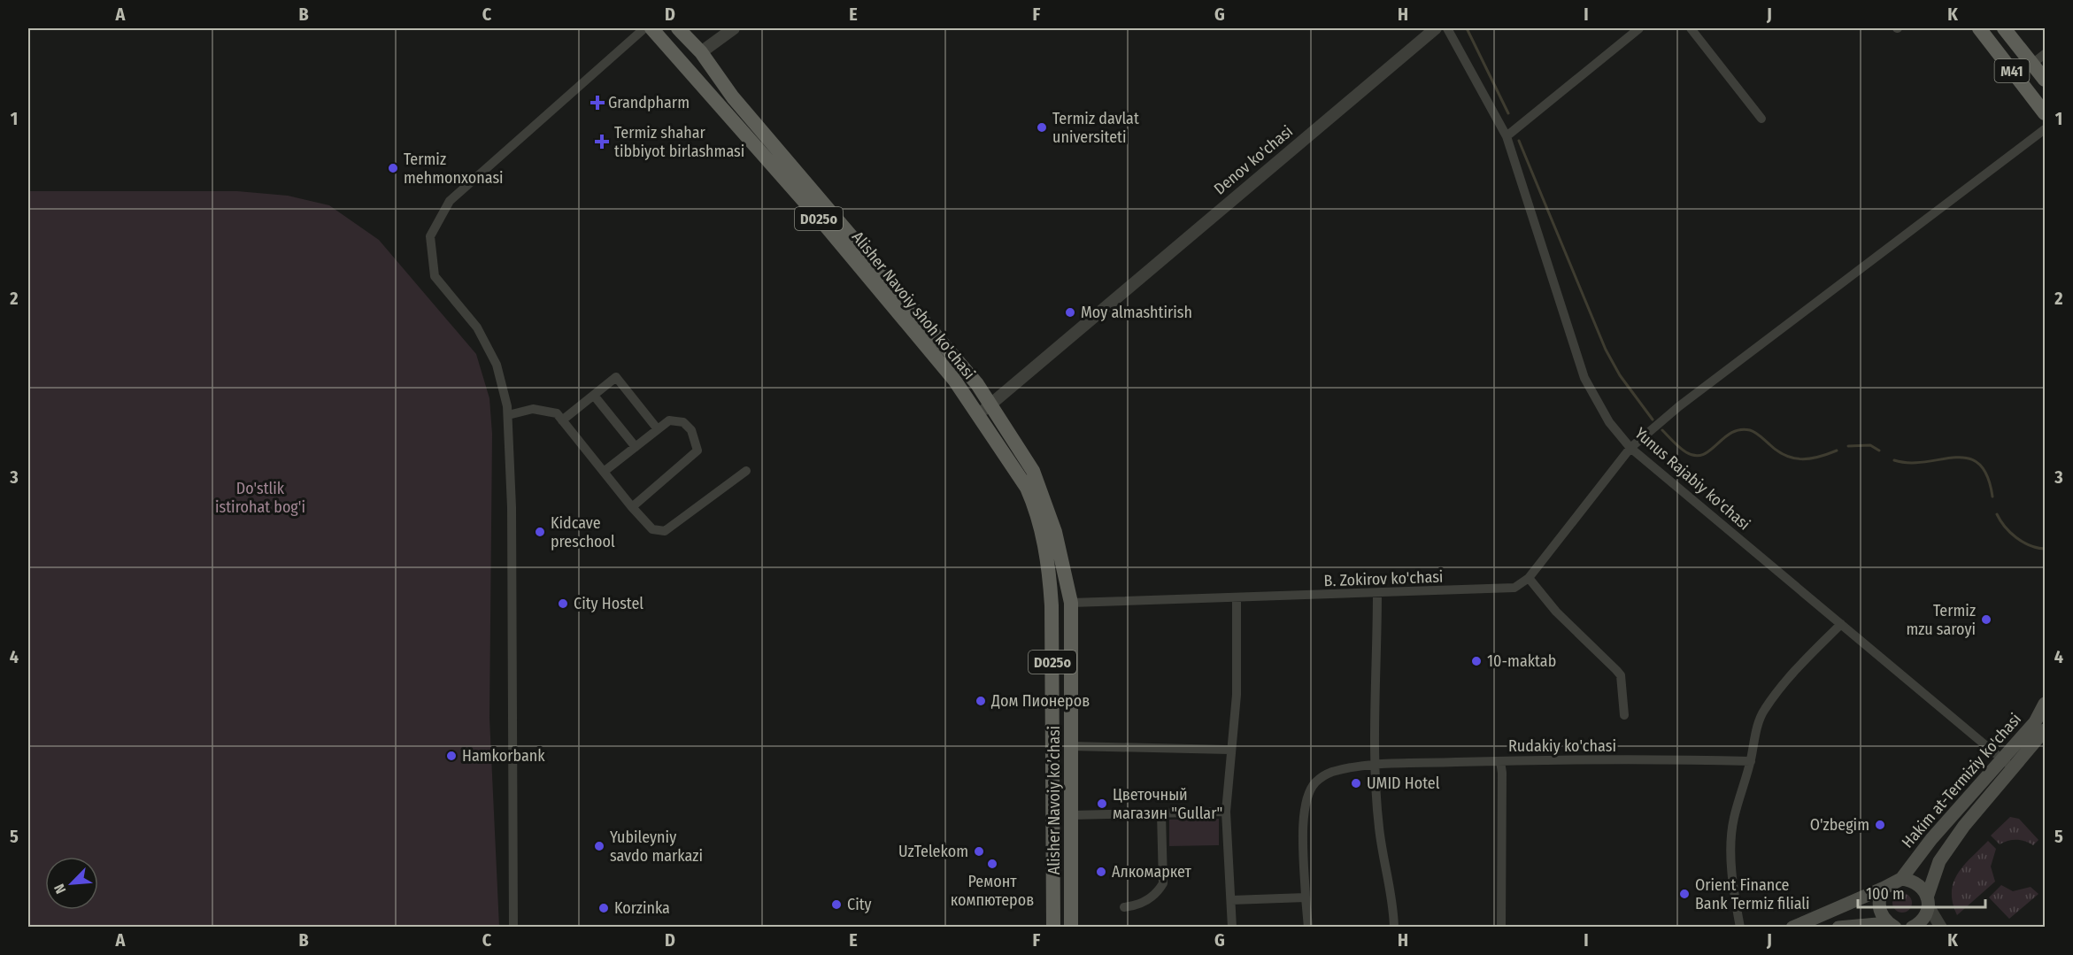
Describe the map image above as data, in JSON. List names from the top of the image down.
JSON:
{
  "streets": {
    "main road": [
      "M41",
      "D025o",
      "Alisher Navoiy shoh ko'chasi",
      "Hakim at-Termiziy ko'chasi",
      "Alisher Navoiy ko’chasi"
    ],
    "street": [
      "Denov ko'chasi",
      "Yunus Rajabiy ko'chasi",
      "B. Zokirov ko'chasi",
      "Rudakiy ko'chasi"
    ]
  },
  "crossings": [
    ["Denov ko'chasi", "Alisher Navoiy shoh ko'chasi"],
    ["Denov ko'chasi", "Alisher Navoiy ko’chasi"],
    ["Alisher Navoiy shoh ko'chasi", "Alisher Navoiy ko’chasi"],
    ["Yunus Rajabiy ko'chasi", "B. Zokirov ko'chasi"],
    ["Yunus Rajabiy ko'chasi", "Hakim at-Termiziy ko'chasi"],
    ["B. Zokirov ko'chasi", "Alisher Navoiy ko’chasi"]
  ],
  "parks": ["Do'stlik istirohat bog'i"],
  "places": {
    "health": ["Grandpharm", "Termiz shahar tibbiyot birlashmasi"],
    "other": [
      "Termiz davlat universiteti",
      "Termiz mehmonxonasi",
      "Moy almashtirish",
      "Kidcave preschool",
      "City Hostel",
      "Termiz mzu saroyi",
      "10-maktab",
      "Дом Пионеров",
      "Hamkorbank",
      "UMID Hotel",
      "Цветочный магазин \"Gullar\"",
      "O'zbegim",
      "Yubileyniy savdo markazi",
      "UzTelekom",
      "Ремонт компютеров",
      "Алкомаркет",
      "Orient Finance Bank Termiz filiali",
      "City",
      "Korzinka"
    ]
  },
  "scale_bar": "100 m",
  "north": "bottom left",
  "grid": {
    "columns": [
      "A",
      "B",
      "C",
      "D",
      "E",
      "F",
      "G",
      "H",
      "I",
      "J",
      "K"
    ],
    "rows": [
      "1",
      "2",
      "3",
      "4",
      "5"
    ]
  }
}
